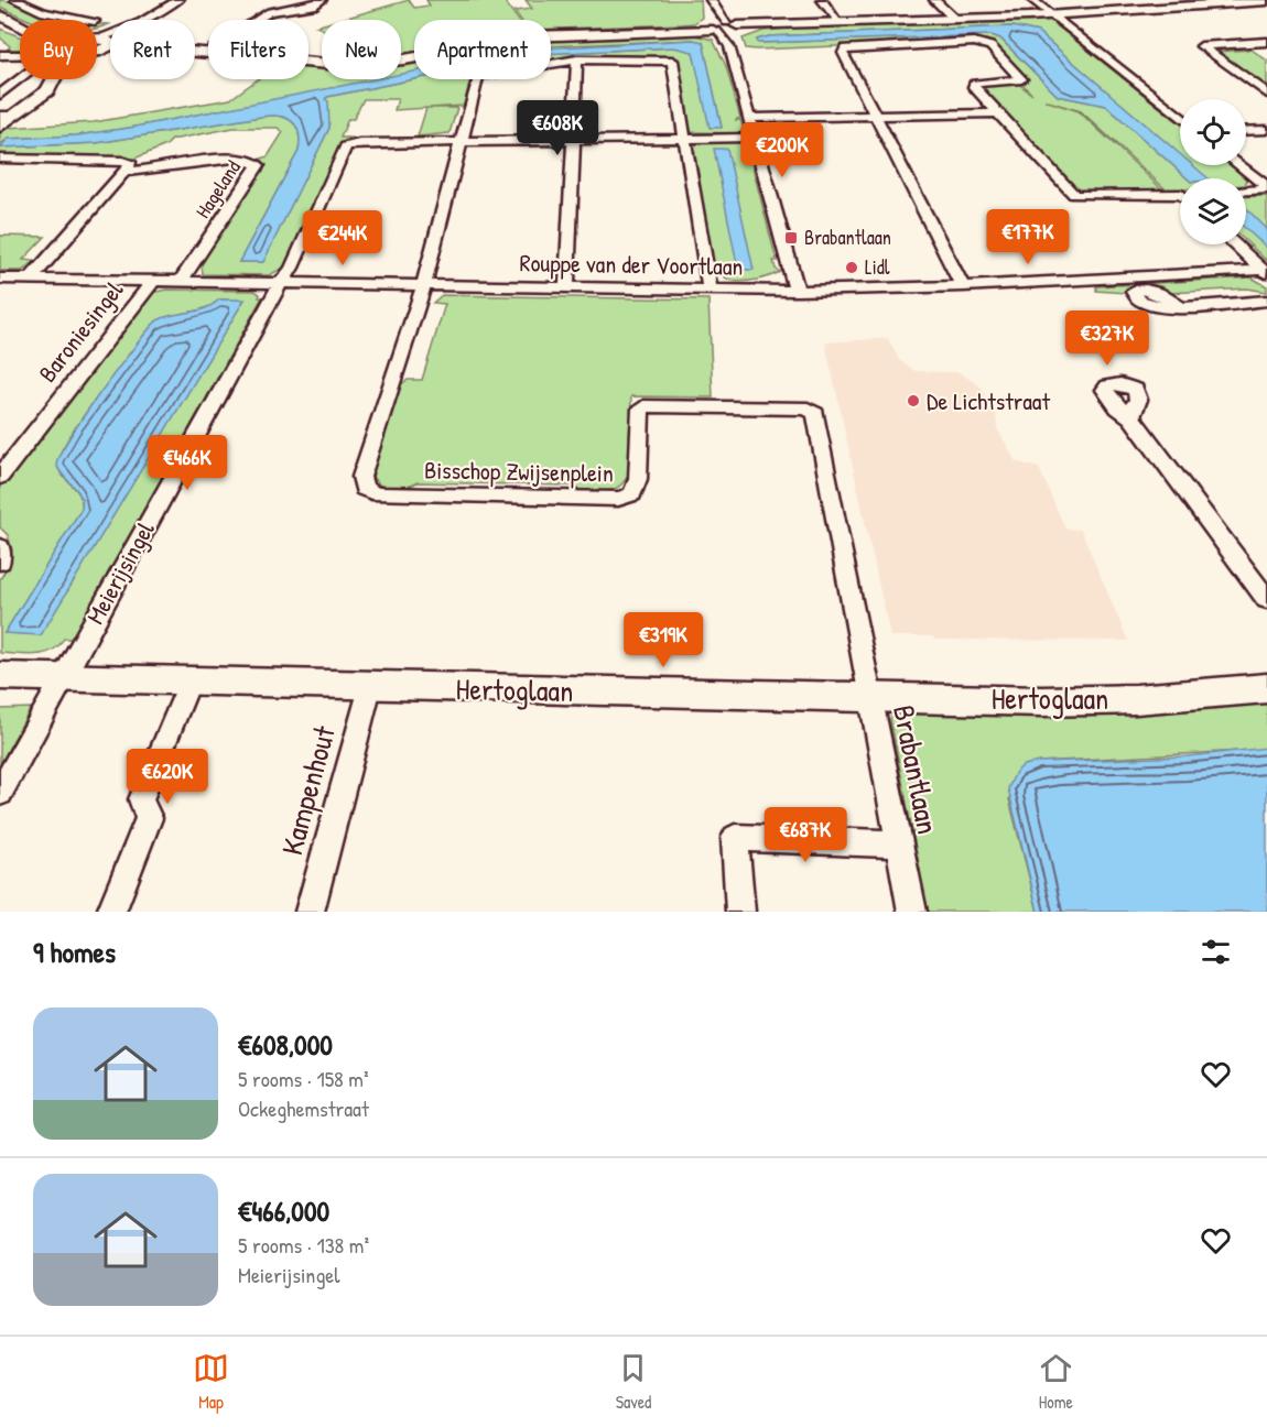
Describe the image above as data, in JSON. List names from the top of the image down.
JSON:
{
  "streets": {
    "main road": ["Hertoglaan"],
    "street": [
      "Hageland",
      "Rouppe van der Voortlaan",
      "Baroniesingel",
      "Bisschop Zwijsenplein",
      "Meierijsingel",
      "Brabantlaan",
      "Kampenhout"
    ]
  },
  "crossings": [
    ["Hageland", "Rouppe van der Voortlaan"],
    ["Rouppe van der Voortlaan", "Baroniesingel"],
    ["Rouppe van der Voortlaan", "Bisschop Zwijsenplein"],
    ["Rouppe van der Voortlaan", "Meierijsingel"],
    ["Bisschop Zwijsenplein", "Brabantlaan"],
    ["Meierijsingel", "Hertoglaan"],
    ["Hertoglaan", "Brabantlaan"],
    ["Hertoglaan", "Kampenhout"]
  ],
  "places": {
    "transit": ["Brabantlaan"],
    "other": ["Lidl", "De Lichtstraat"]
  },
  "page": {
    "chip": [
      "Buy",
      "Rent",
      "Filters",
      "New",
      "Apartment"
    ],
    "price": [
      "€608K",
      "€200K",
      "€177K",
      "€244K",
      "€327K",
      "€466K",
      "€319K",
      "€620K",
      "€687K"
    ],
    "heading": "9 homes",
    "list": [
      {
        "name": "€608,000",
        "note": "5 rooms · 158 m² · Ockeghemstraat"
      },
      {
        "name": "€466,000",
        "note": "5 rooms · 138 m² · Meierijsingel"
      }
    ],
    "tabs": ["Map", "Saved", "Home"]
  }
}
